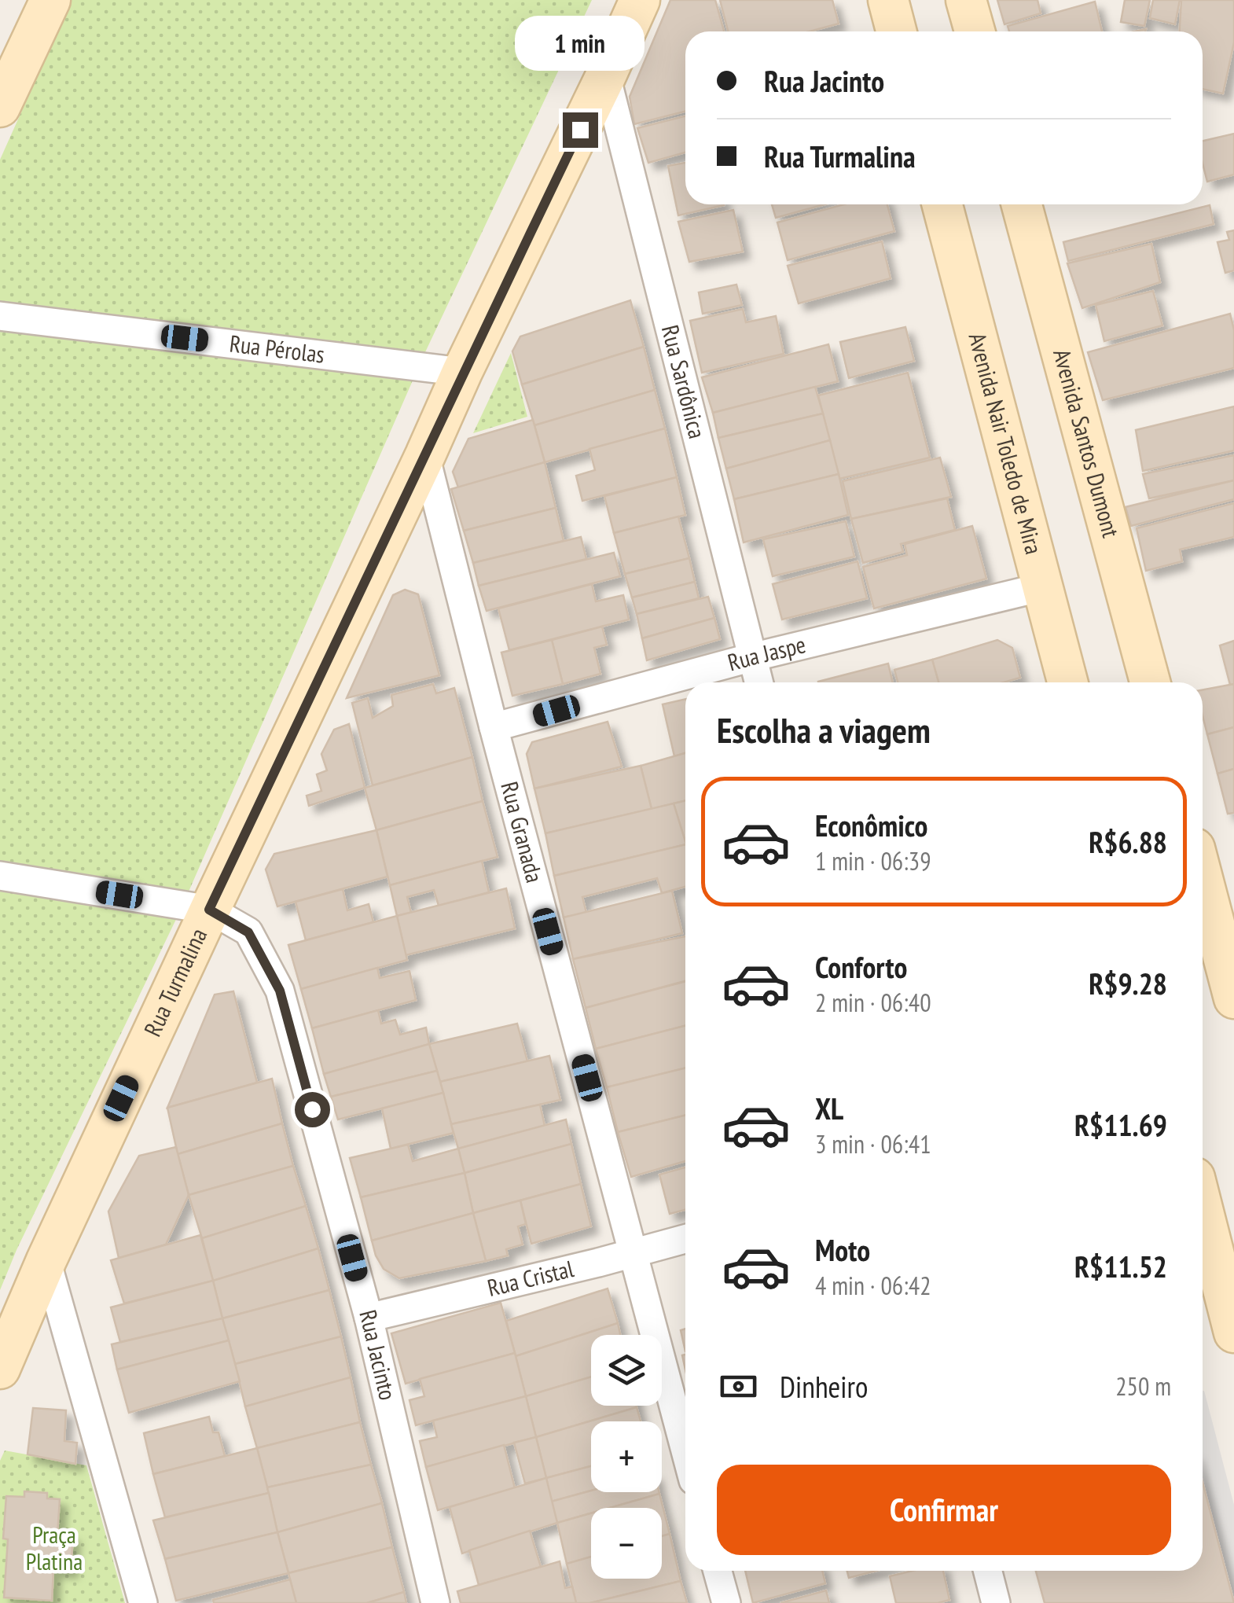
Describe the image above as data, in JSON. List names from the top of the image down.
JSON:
{
  "streets": {
    "street": [
      "Rua Pérolas",
      "Rua Sardônica",
      "Avenida Nair Toledo de Mira",
      "Avenida Santos Dumont",
      "Rua Jaspe",
      "Rua Granada",
      "Rua Turmalina",
      "Rua Cristal",
      "Rua Jacinto"
    ]
  },
  "crossings": [
    ["Rua Pérolas", "Rua Turmalina"],
    ["Rua Sardônica", "Rua Jaspe"],
    ["Rua Sardônica", "Rua Turmalina"],
    ["Avenida Nair Toledo de Mira", "Rua Jaspe"],
    ["Rua Jaspe", "Rua Granada"],
    ["Rua Granada", "Rua Turmalina"],
    ["Rua Granada", "Rua Cristal"],
    ["Rua Turmalina", "Rua Jacinto"],
    ["Rua Cristal", "Rua Jacinto"]
  ],
  "parks": ["Praça Platina"],
  "page": {
    "bubble": "1 min",
    "banner": ["Rua Jacinto", "Rua Turmalina"],
    "heading": "Escolha a viagem",
    "list": [
      {
        "name": "Econômico",
        "note": "1 min · 06:39",
        "value": "R$6.88"
      },
      {
        "name": "Conforto",
        "note": "2 min · 06:40",
        "value": "R$9.28"
      },
      {
        "name": "XL",
        "note": "3 min · 06:41",
        "value": "R$11.69"
      },
      {
        "name": "Moto",
        "note": "4 min · 06:42",
        "value": "R$11.52"
      }
    ],
    "map_buttons": ["+", "−"],
    "pay": ["Dinheiro", "250 m"],
    "buttons": "Confirmar"
  }
}
